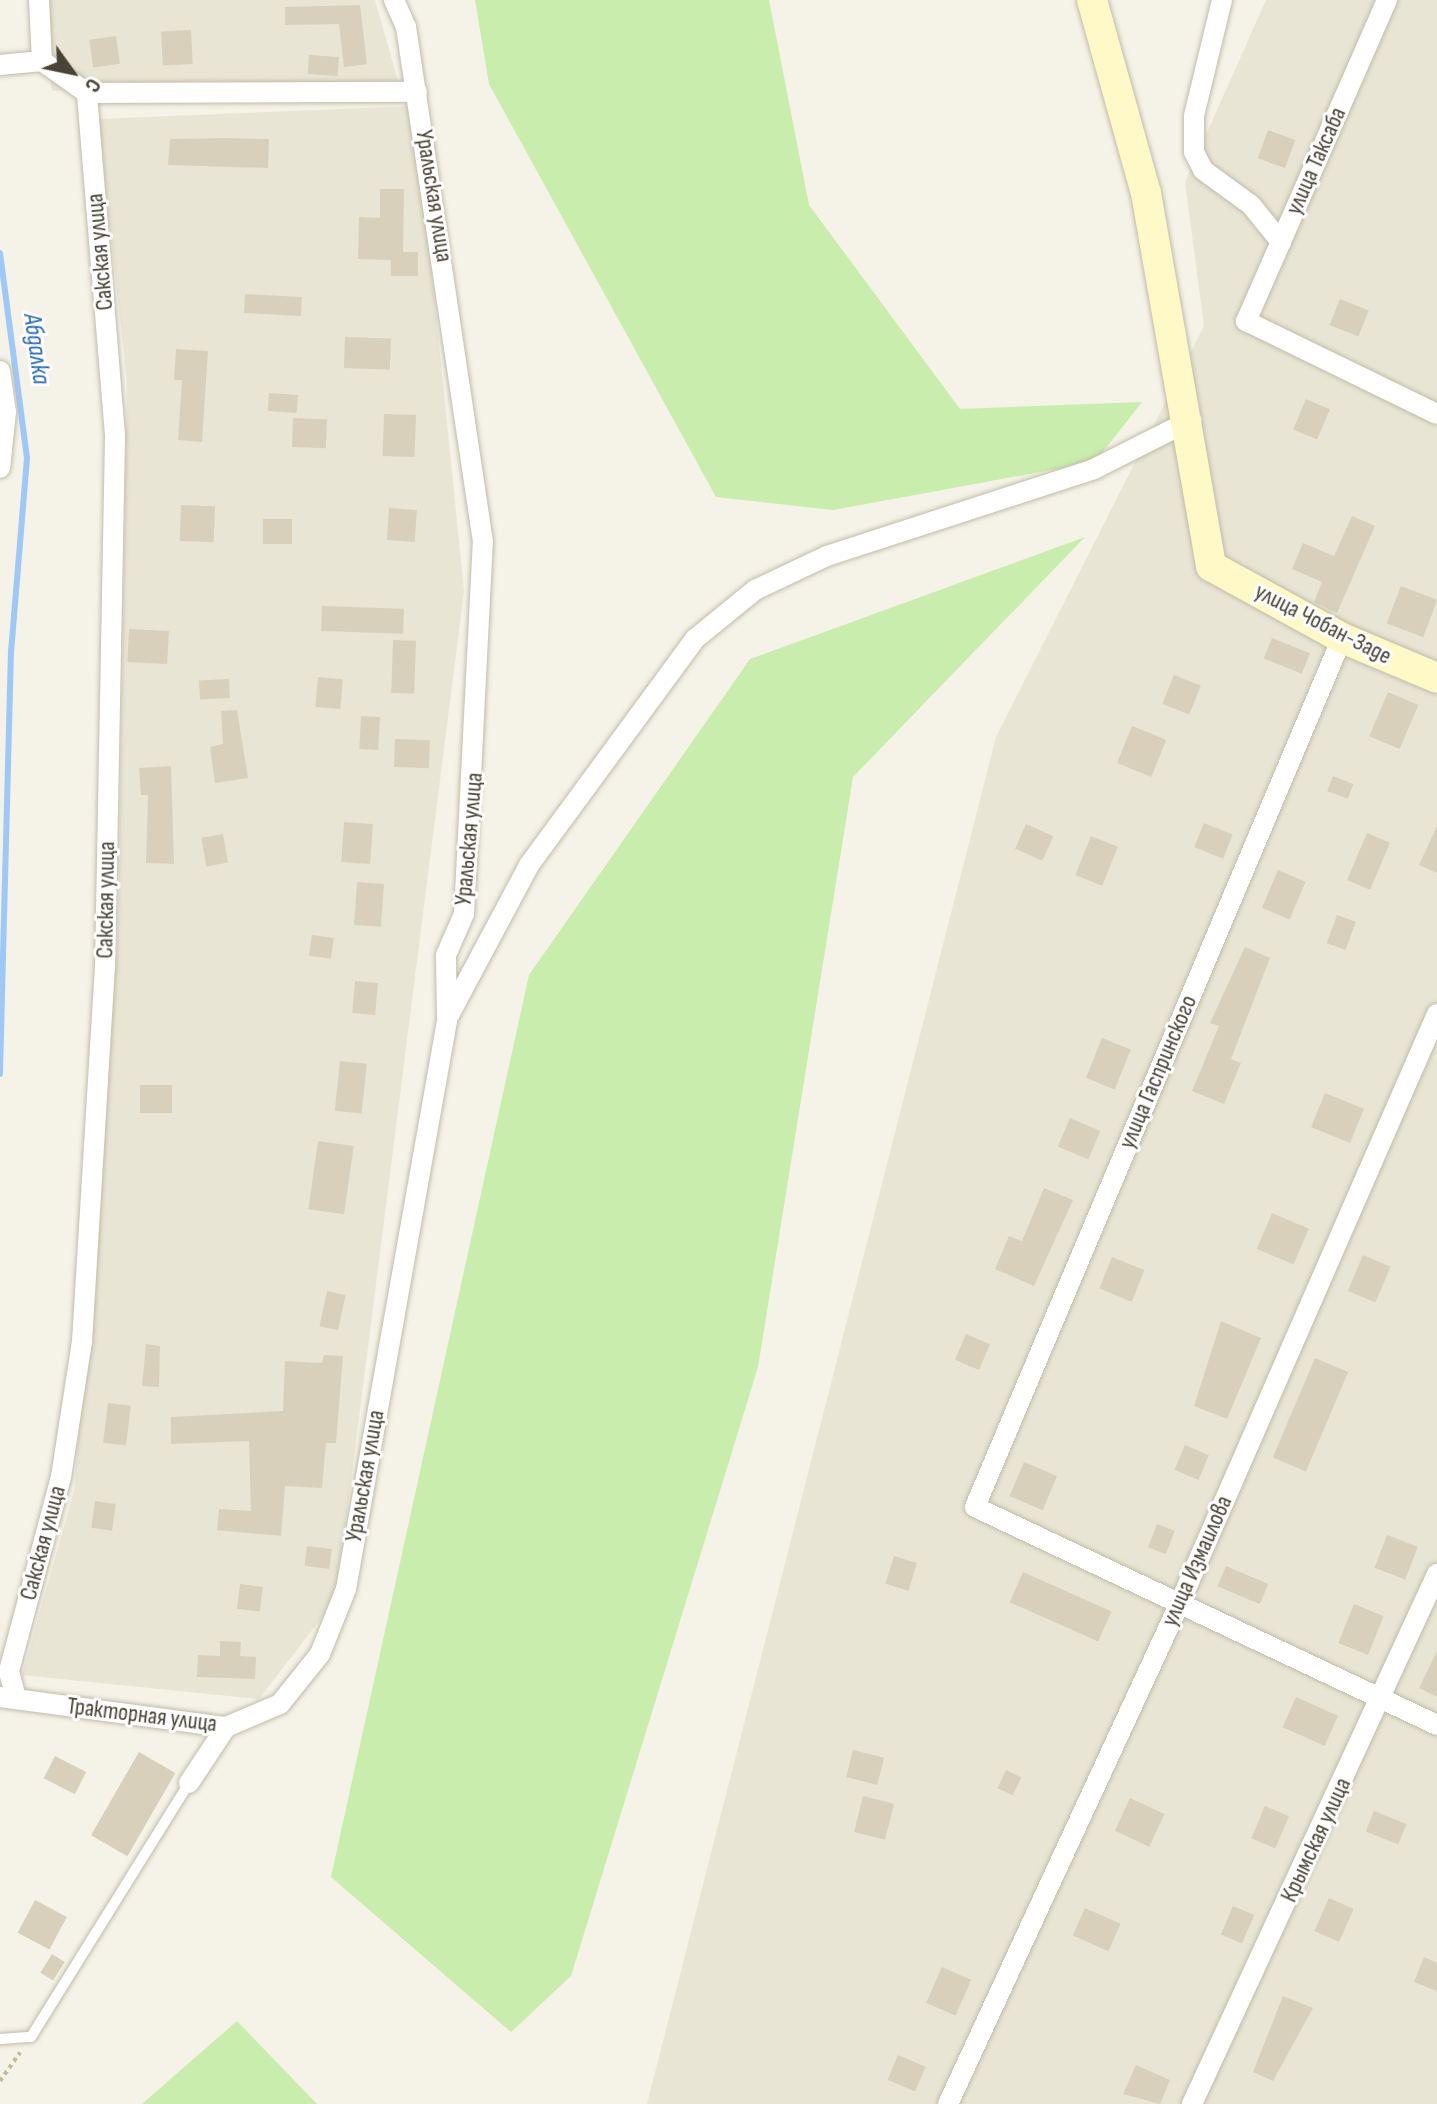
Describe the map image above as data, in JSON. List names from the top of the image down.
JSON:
{
  "streets": {
    "main road": ["улица Чобан-Заде"],
    "street": [
      "улица Таксаба",
      "Уральская улица",
      "Сакская улица",
      "улица Гаспринского",
      "улица Измаилова",
      "Тракторная улица",
      "Крымская улица"
    ]
  },
  "crossings": [
    ["Уральская улица", "Тракторная улица"],
    ["Сакская улица", "Тракторная улица"],
    ["улица Чобан-Заде", "улица Гаспринского"],
    ["улица Гаспринского", "улица Измаилова"]
  ],
  "water": ["Абдалка"],
  "north": "bottom right"
}
